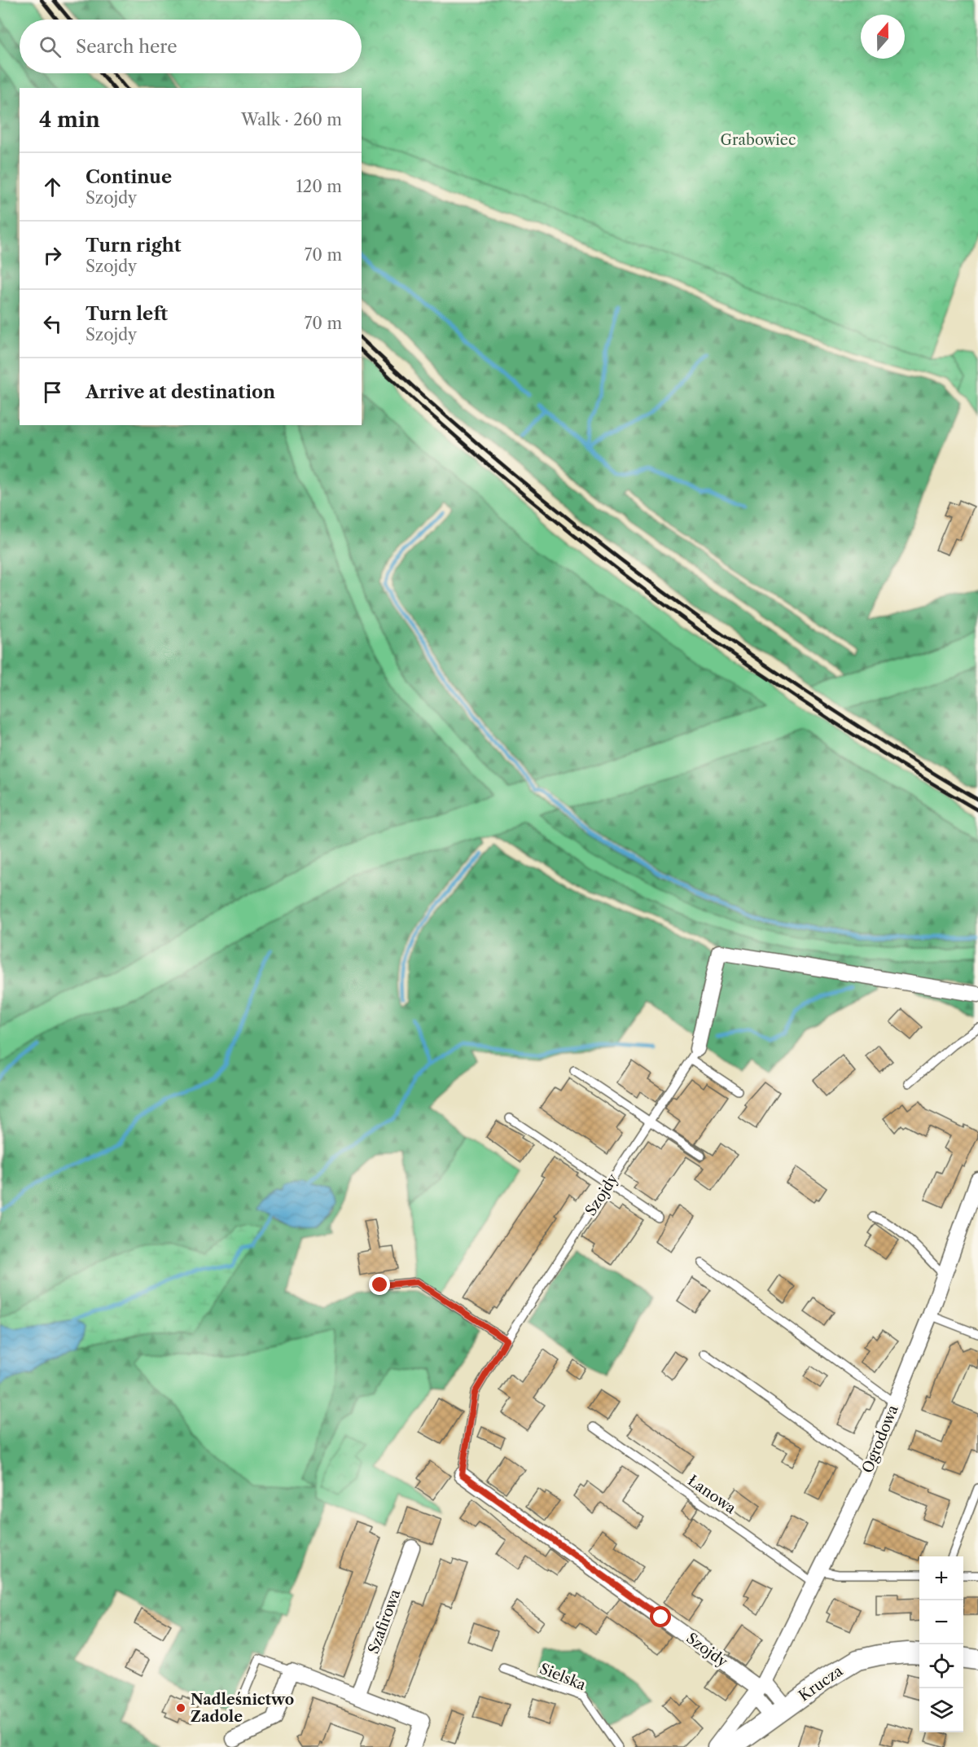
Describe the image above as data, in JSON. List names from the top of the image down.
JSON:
{
  "streets": {
    "street": [
      "Szojdy",
      "Ogrodowa",
      "Szafirowa",
      "Krucza"
    ],
    "lane": ["Łanowa", "Sielska"]
  },
  "crossings": [
    ["Szojdy", "Ogrodowa"],
    ["Szojdy", "Krucza"],
    ["Ogrodowa", "Łanowa"]
  ],
  "parks": ["Grabowiec"],
  "places": ["Nadleśnictwo Zadole"],
  "north": "top",
  "page": {
    "search": "Search here",
    "heading": ["4 min", "Walk · 260 m"],
    "list": [
      ["Continue", "Szojdy", "120 m"],
      ["Turn right", "Szojdy", "70 m"],
      ["Turn left", "Szojdy", "70 m"],
      "Arrive at destination"
    ],
    "map_buttons": ["+", "−"]
  }
}
